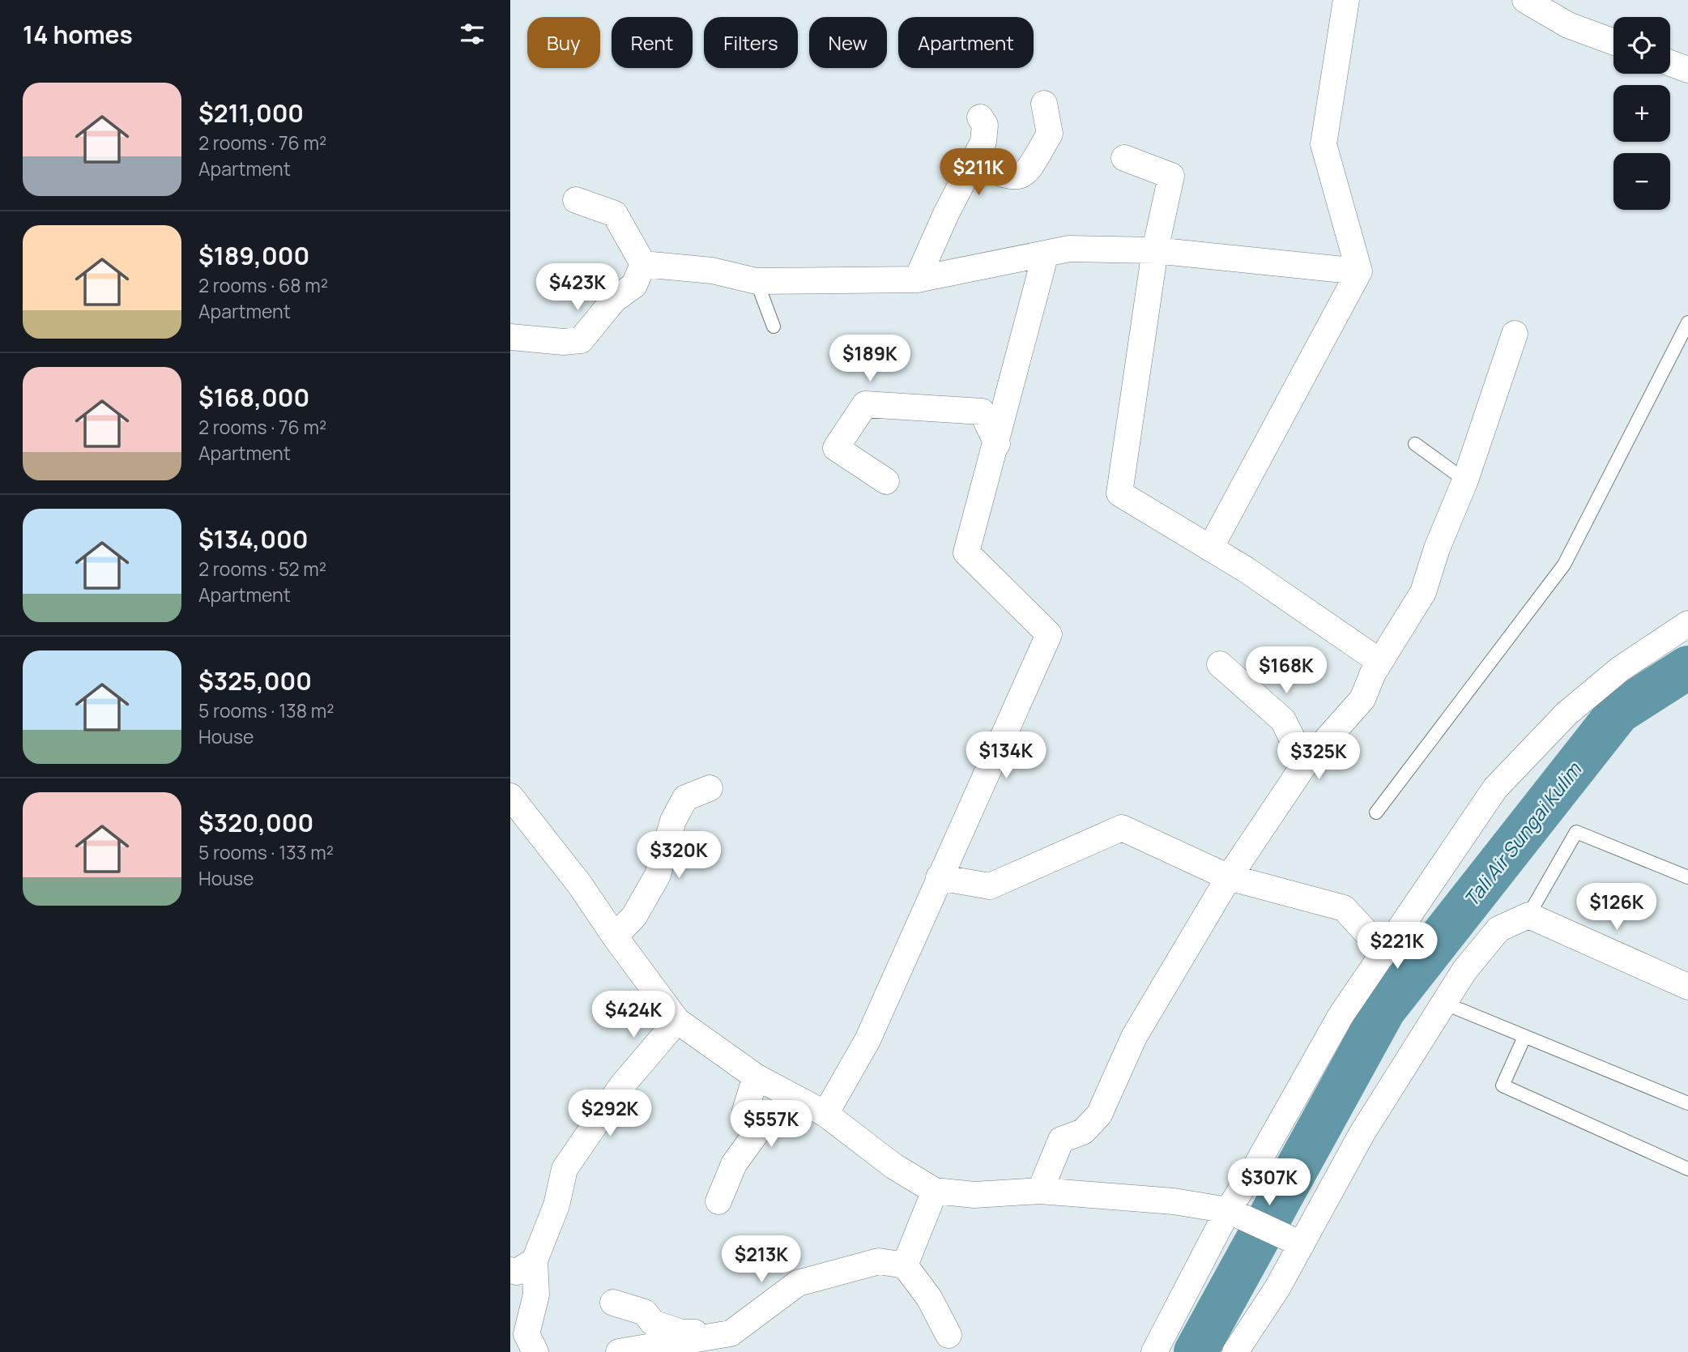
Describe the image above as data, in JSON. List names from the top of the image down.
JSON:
{
  "water": ["Tali Air Sungai Kulim"],
  "page": {
    "heading": "14 homes",
    "map_buttons": ["+", "−"],
    "chip": [
      "Buy",
      "Rent",
      "Filters",
      "New",
      "Apartment"
    ],
    "list": [
      {
        "name": "$211,000",
        "note": "2 rooms · 76 m² · Apartment"
      },
      {
        "name": "$189,000",
        "note": "2 rooms · 68 m² · Apartment"
      },
      {
        "name": "$168,000",
        "note": "2 rooms · 76 m² · Apartment"
      },
      {
        "name": "$134,000",
        "note": "2 rooms · 52 m² · Apartment"
      },
      {
        "name": "$325,000",
        "note": "5 rooms · 138 m² · House"
      },
      {
        "name": "$320,000",
        "note": "5 rooms · 133 m² · House"
      }
    ],
    "price": [
      "$211K",
      "$423K",
      "$189K",
      "$168K",
      "$134K",
      "$325K",
      "$320K",
      "$126K",
      "$221K",
      "$424K",
      "$292K",
      "$557K",
      "$307K",
      "$213K"
    ]
  }
}
